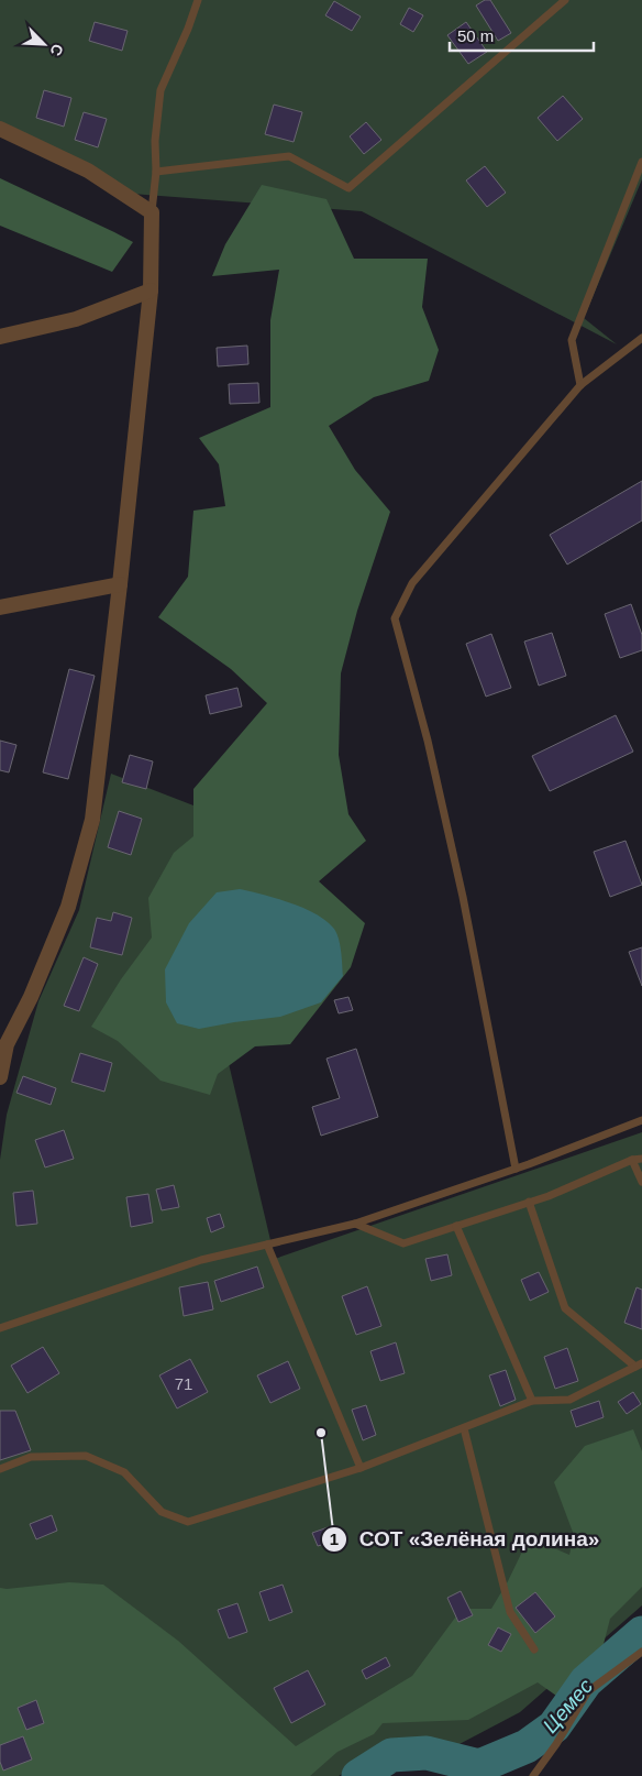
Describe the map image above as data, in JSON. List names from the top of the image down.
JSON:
{
  "water": ["Цемес"],
  "places": ["СОТ «Зелёная долина»"],
  "house_numbers": ["71"],
  "scale_bar": "50 m",
  "north": "bottom right"
}
